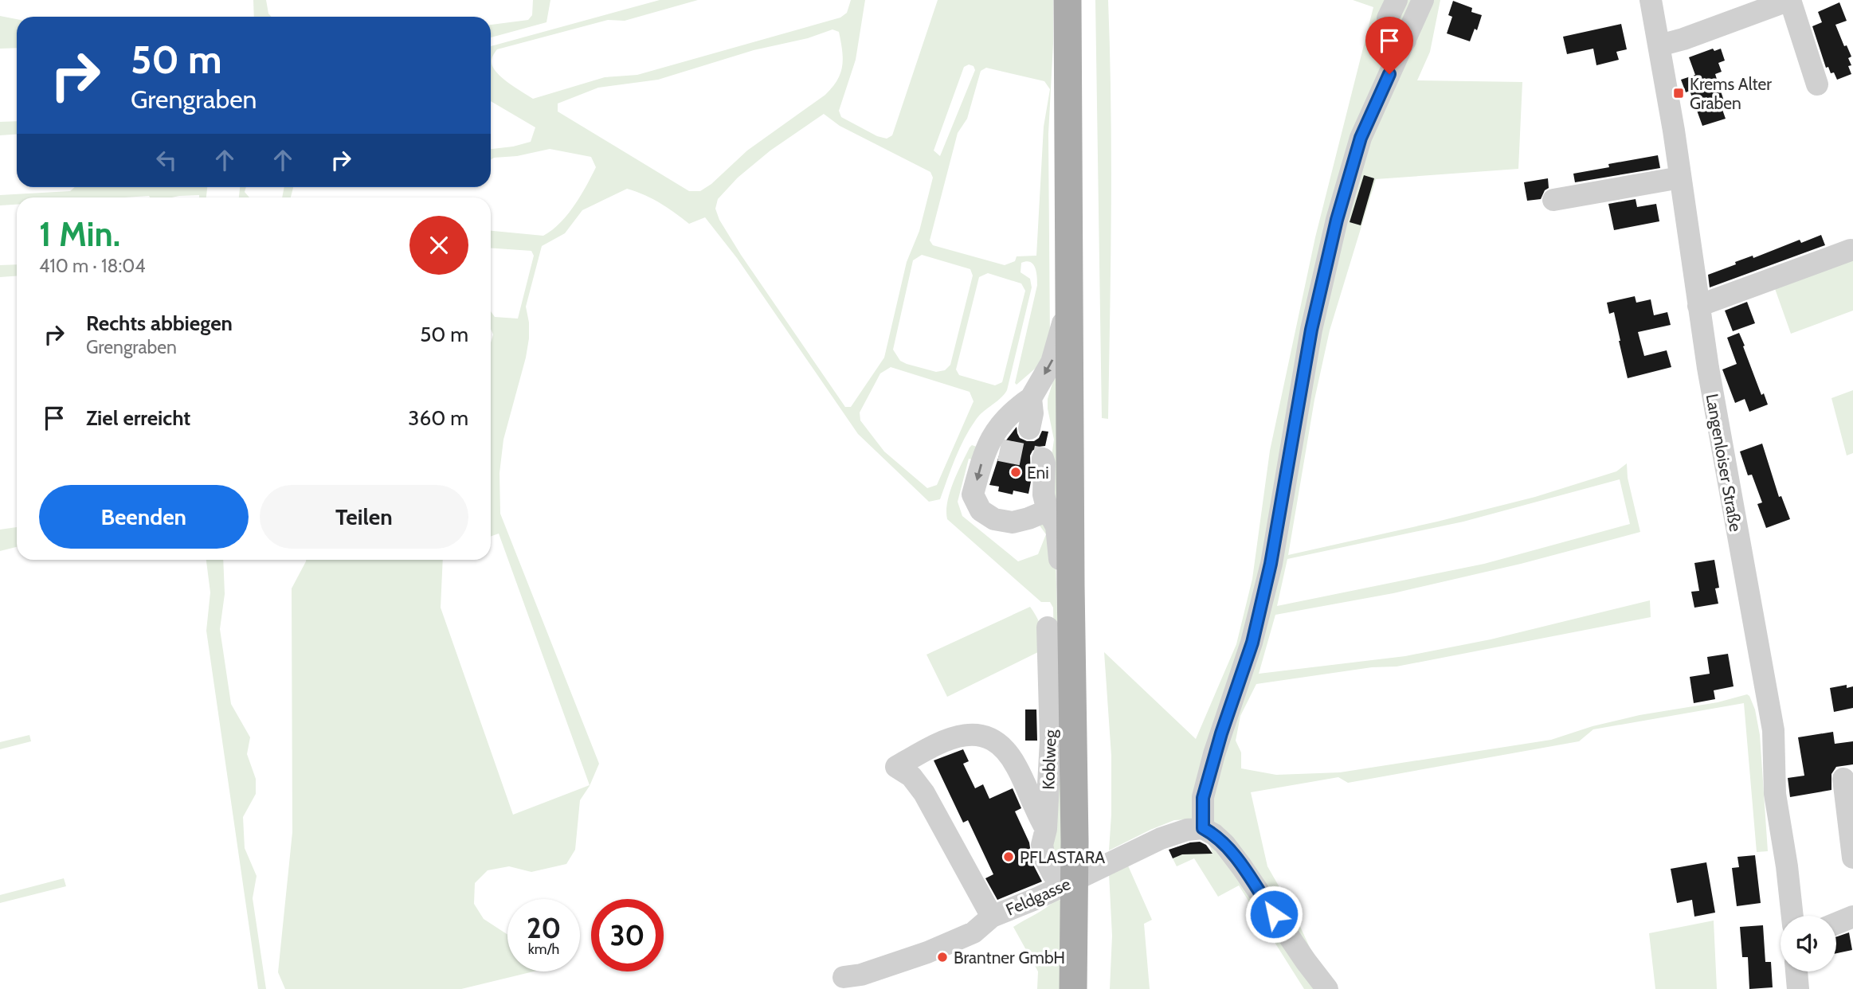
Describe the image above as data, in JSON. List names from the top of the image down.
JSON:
{
  "streets": {
    "street": ["Langenloiser Straße", "Koblweg", "Feldgasse"]
  },
  "crossings": [
    ["Koblweg", "Feldgasse"]
  ],
  "places": {
    "transit": ["Krems Alter Graben"],
    "other": ["Eni", "PFLASTARA", "Brantner GmbH"]
  },
  "page": {
    "turn": ["50 m", "Grengraben"],
    "heading": ["1 Min.", "410 m · 18:04"],
    "list": [
      {
        "name": "Rechts abbiegen",
        "note": "Grengraben",
        "value": "50 m"
      },
      {
        "name": "Ziel erreicht",
        "value": "360 m"
      }
    ],
    "buttons": ["Beenden", "Teilen"],
    "speed": "20 km/h",
    "limit": "30"
  }
}
